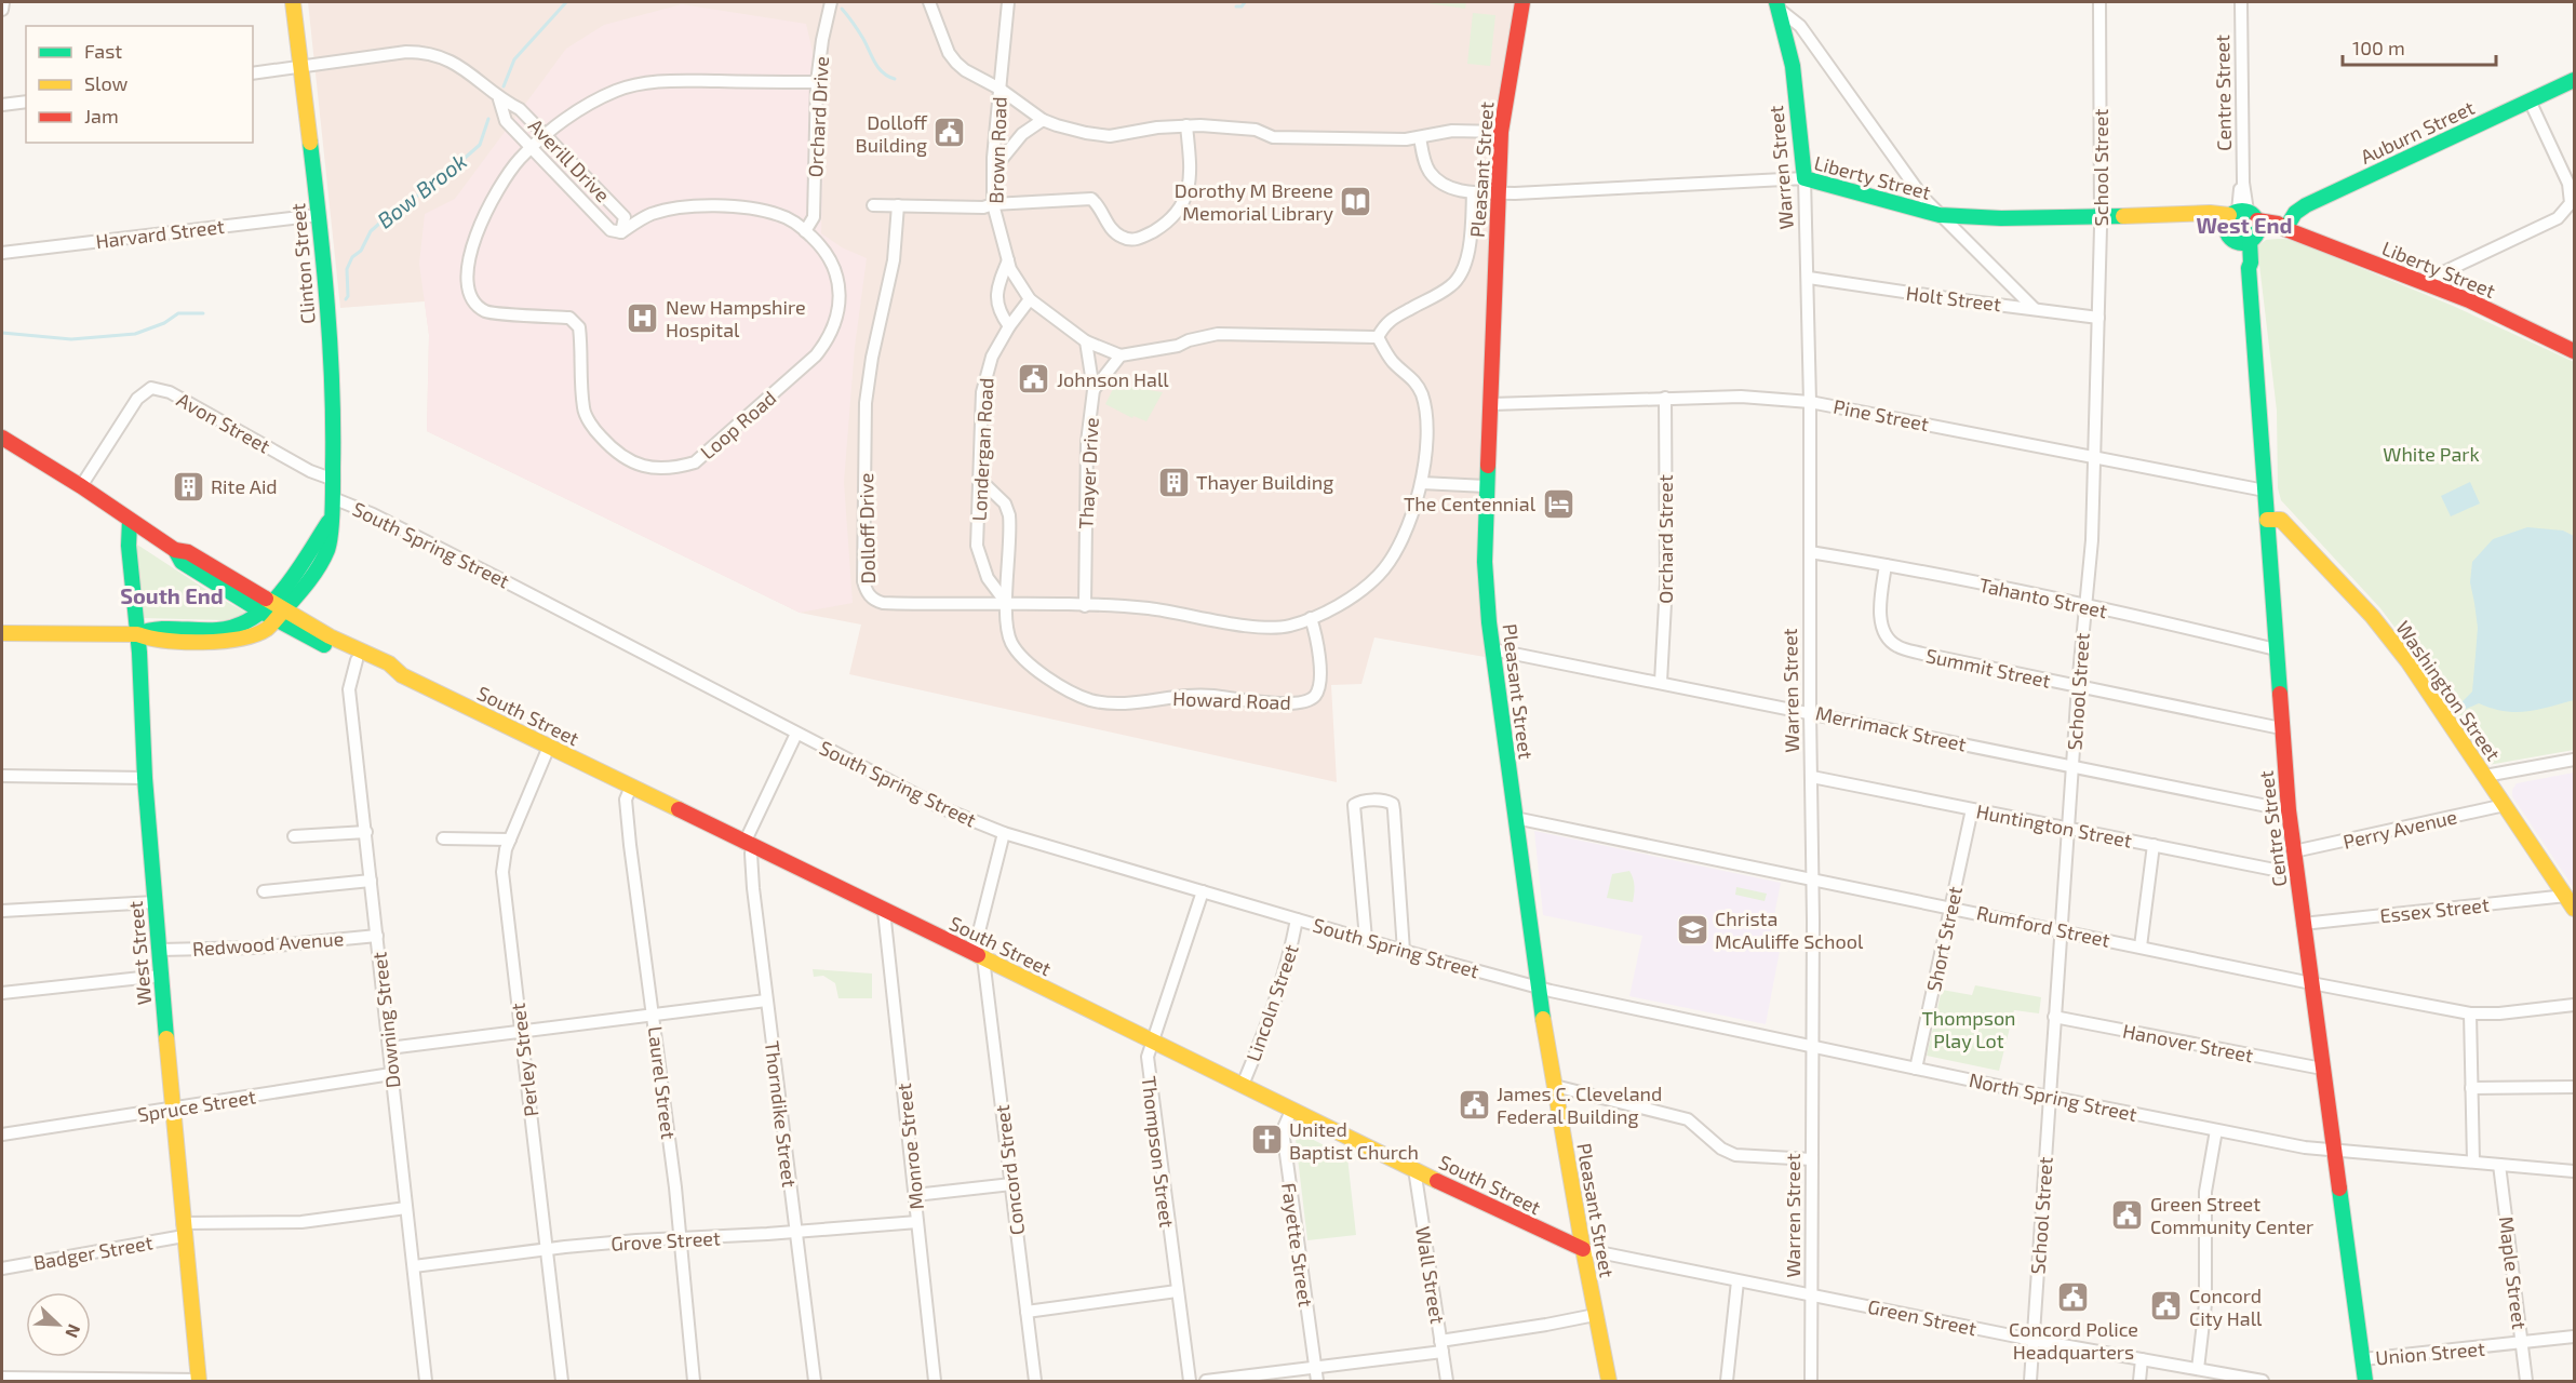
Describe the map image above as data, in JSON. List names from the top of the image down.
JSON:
{
  "streets": {
    "street": [
      "Centre Street",
      "Orchard Drive",
      "Auburn Street",
      "Brown Road",
      "Averill Drive",
      "Warren Street",
      "School Street",
      "Pleasant Street",
      "Liberty Street",
      "Harvard Street",
      "Clinton Street",
      "Holt Street",
      "Pine Street",
      "Avon Street",
      "Loop Road",
      "Londergan Road",
      "Thayer Drive",
      "Dolloff Drive",
      "Orchard Street",
      "South Spring Street",
      "Tahanto Street",
      "Summit Street",
      "Washington Street",
      "Howard Road",
      "South Street",
      "Merrimack Street",
      "Huntington Street",
      "Perry Avenue",
      "Essex Street",
      "Rumford Street",
      "Short Street",
      "Redwood Avenue",
      "West Street",
      "Lincoln Street",
      "Downing Street",
      "Hanover Street",
      "Perley Street",
      "Laurel Street",
      "North Spring Street",
      "Spruce Street",
      "Thorndike Street",
      "Monroe Street",
      "Thompson Street",
      "Concord Street",
      "Grove Street",
      "Fayette Street",
      "Badger Street",
      "Maple Street",
      "Wall Street",
      "Green Street",
      "Union Street"
    ]
  },
  "crossings": [
    ["Centre Street", "Liberty Street"],
    ["Centre Street", "Pine Street"],
    ["Centre Street", "Tahanto Street"],
    ["Centre Street", "Summit Street"],
    ["Centre Street", "Washington Street"],
    ["Centre Street", "Merrimack Street"],
    ["Centre Street", "Huntington Street"],
    ["Centre Street", "Perry Avenue"],
    ["Centre Street", "Essex Street"],
    ["Centre Street", "Rumford Street"],
    ["Centre Street", "Hanover Street"],
    ["Centre Street", "North Spring Street"],
    ["Centre Street", "Union Street"],
    ["Orchard Drive", "Loop Road"],
    ["Auburn Street", "Liberty Street"],
    ["Brown Road", "Londergan Road"],
    ["Brown Road", "Thayer Drive"],
    ["Averill Drive", "Clinton Street"],
    ["Averill Drive", "Loop Road"],
    ["Warren Street", "Liberty Street"],
    ["Warren Street", "Holt Street"],
    ["Warren Street", "Pine Street"],
    ["Warren Street", "Tahanto Street"],
    ["Warren Street", "Merrimack Street"],
    ["Warren Street", "Huntington Street"],
    ["Warren Street", "Rumford Street"],
    ["Warren Street", "North Spring Street"],
    ["Warren Street", "Green Street"],
    ["School Street", "Liberty Street"],
    ["School Street", "Holt Street"],
    ["School Street", "Pine Street"],
    ["School Street", "Tahanto Street"],
    ["School Street", "Summit Street"],
    ["School Street", "Merrimack Street"],
    ["School Street", "Huntington Street"],
    ["School Street", "Rumford Street"],
    ["School Street", "Hanover Street"],
    ["School Street", "North Spring Street"],
    ["School Street", "Green Street"],
    ["Pleasant Street", "Liberty Street"],
    ["Pleasant Street", "Pine Street"],
    ["Pleasant Street", "South Spring Street"],
    ["Pleasant Street", "South Street"],
    ["Pleasant Street", "Merrimack Street"],
    ["Pleasant Street", "Rumford Street"],
    ["Pleasant Street", "North Spring Street"],
    ["Pleasant Street", "Green Street"],
    ["Harvard Street", "Clinton Street"],
    ["Clinton Street", "Avon Street"],
    ["Clinton Street", "South Spring Street"],
    ["Clinton Street", "South Street"],
    ["Clinton Street", "West Street"],
    ["Pine Street", "Orchard Street"],
    ["Avon Street", "South Street"],
    ["Londergan Road", "Dolloff Drive"],
    ["Londergan Road", "Howard Road"],
    ["Thayer Drive", "Dolloff Drive"],
    ["Dolloff Drive", "Howard Road"],
    ["Orchard Street", "Merrimack Street"],
    ["South Spring Street", "Lincoln Street"],
    ["South Spring Street", "North Spring Street"],
    ["South Spring Street", "Thorndike Street"],
    ["South Spring Street", "Thompson Street"],
    ["South Spring Street", "Concord Street"],
    ["Tahanto Street", "Summit Street"],
    ["Washington Street", "Perry Avenue"],
    ["Washington Street", "Essex Street"],
    ["South Street", "West Street"],
    ["South Street", "Lincoln Street"],
    ["South Street", "Downing Street"],
    ["South Street", "Perley Street"],
    ["South Street", "Laurel Street"],
    ["South Street", "Thorndike Street"],
    ["South Street", "Monroe Street"],
    ["South Street", "Thompson Street"],
    ["South Street", "Concord Street"],
    ["South Street", "Fayette Street"],
    ["South Street", "Wall Street"],
    ["South Street", "Green Street"],
    ["Huntington Street", "Short Street"],
    ["Rumford Street", "Short Street"],
    ["Short Street", "North Spring Street"],
    ["Redwood Avenue", "West Street"],
    ["Redwood Avenue", "Downing Street"],
    ["West Street", "Spruce Street"],
    ["West Street", "Badger Street"],
    ["Downing Street", "Spruce Street"],
    ["Downing Street", "Grove Street"],
    ["Downing Street", "Badger Street"],
    ["Perley Street", "Grove Street"],
    ["Laurel Street", "Grove Street"],
    ["North Spring Street", "Maple Street"],
    ["Thorndike Street", "Grove Street"],
    ["Monroe Street", "Grove Street"],
    ["Maple Street", "Union Street"]
  ],
  "districts": ["West End", "South End"],
  "water": ["Bow Brook"],
  "parks": ["White Park", "Thompson Play Lot"],
  "places": {
    "public building": [
      "Dolloff Building",
      "Johnson Hall",
      "James C. Cleveland Federal Building",
      "Green Street Community Center",
      "Concord Police Headquarters",
      "Concord City Hall"
    ],
    "library": ["Dorothy M Breene Memorial Library"],
    "hospital": ["New Hampshire Hospital"],
    "building": ["Thayer Building", "Rite Aid"],
    "hotel": ["The Centennial"],
    "school or university": ["Christa McAuliffe School"],
    "church": ["United Baptist Church"]
  },
  "legend": ["Fast", "Slow", "Jam"],
  "scale_bar": "100 m",
  "north": "bottom right"
}
